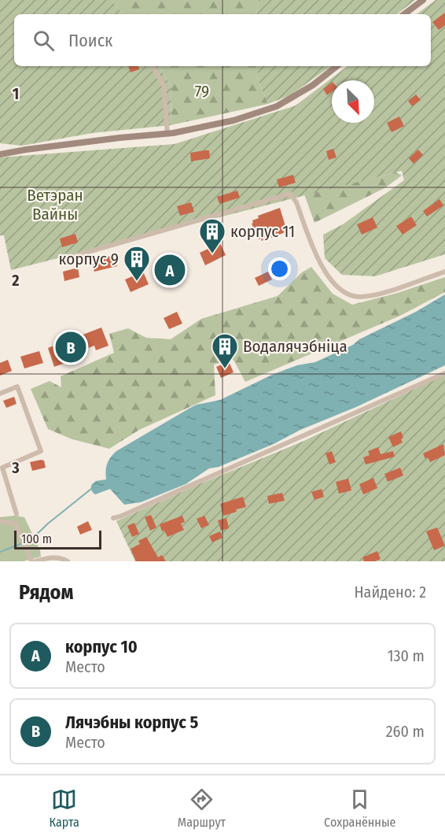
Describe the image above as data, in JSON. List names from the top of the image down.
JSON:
{
  "parks": ["79", "Ветэран Вайны"],
  "places": {
    "building": ["корпус 11", "корпус 9", "Водалячэбніца"]
  },
  "scale_bar": "100 m",
  "north": "bottom right",
  "page": {
    "search": "Поиск",
    "pins": ["A", "B"],
    "scale": "100 m",
    "heading": ["Рядом", "Найдено: 2"],
    "list": [
      {
        "mark": "A",
        "name": "корпус 10",
        "note": "Место",
        "value": "130 m"
      },
      {
        "mark": "B",
        "name": "Лячэбны корпус 5",
        "note": "Место",
        "value": "260 m"
      }
    ],
    "nav": ["Карта", "Маршрут", "Сохранённые"]
  },
  "grid": {
    "rows": ["1", "2", "3"]
  }
}
